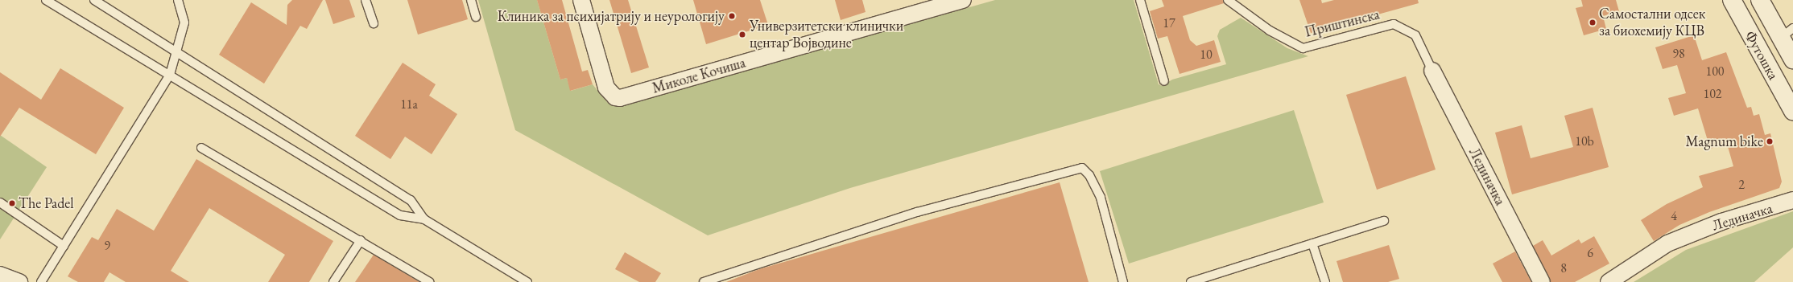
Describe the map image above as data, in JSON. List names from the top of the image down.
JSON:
{
  "streets": {
    "main road": ["Футошка"],
    "street": ["Миколе Кочиша", "Лединачка"],
    "lane": ["Приштинска"]
  },
  "crossings": [
    ["Приштинска", "Лединачка"]
  ],
  "places": [
    "Клиника за психијатрију и неурологију",
    "Самостални одсек за биохемију КЦВ",
    "Универзитетски клинички центар Војводине",
    "Magnum bike",
    "The Padel"
  ],
  "house_numbers": [
    "17",
    "98",
    "10",
    "100",
    "102",
    "11a",
    "10b",
    "2",
    "4",
    "9",
    "6",
    "8"
  ]
}
